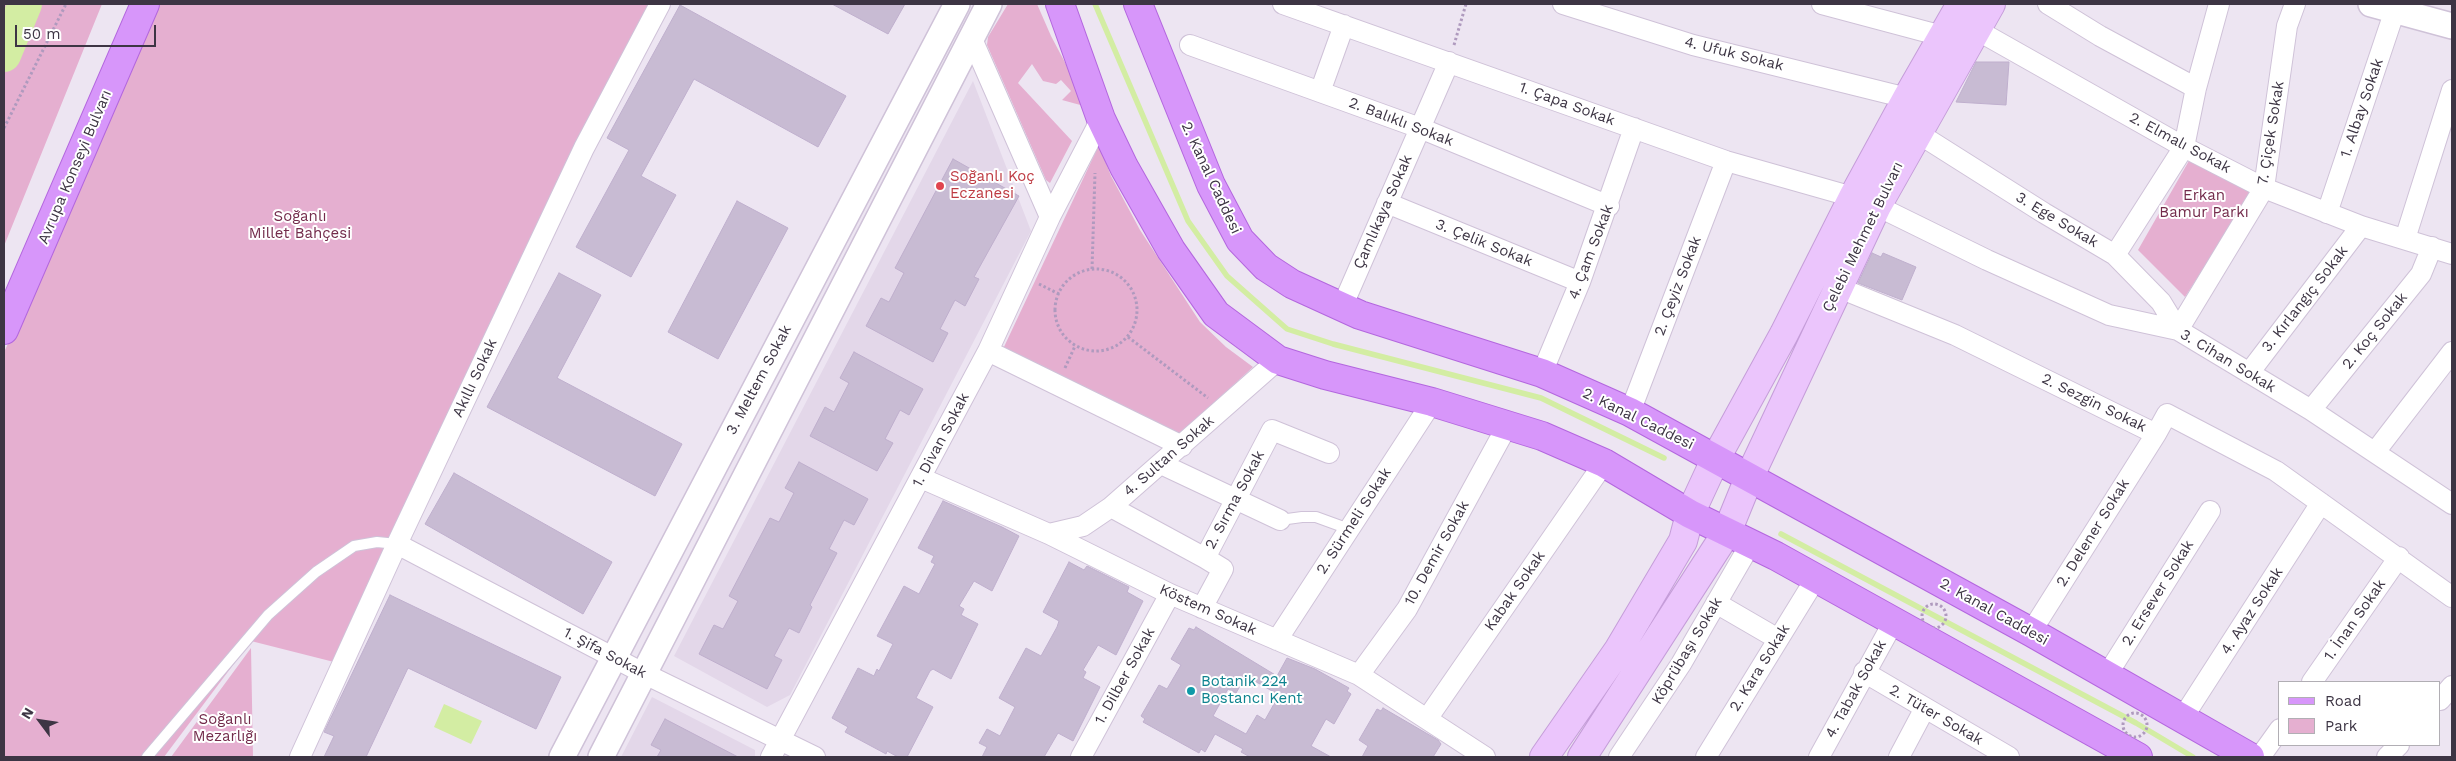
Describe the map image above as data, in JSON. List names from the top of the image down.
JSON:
{
  "streets": {
    "main road": ["Avrupa Konseyi Bulvarı", "2. Kanal Caddesi", "Çelebi Mehmet Bulvarı"],
    "street": [
      "4. Ufuk Sokak",
      "1. Çapa Sokak",
      "1. Albay Sokak",
      "2. Balıklı Sokak",
      "7. Çiçek Sokak",
      "2. Elmalı Sokak",
      "Çamlıkaya Sokak",
      "3. Ege Sokak",
      "3. Çelik Sokak",
      "4. Çam Sokak",
      "2. Çeyiz Sokak",
      "3. Kırlangıç Sokak",
      "2. Koç Sokak",
      "3. Cihan Sokak",
      "Akıllı Sokak",
      "3. Meltem Sokak",
      "2. Sezgin Sokak",
      "1. Divan Sokak",
      "4. Sultan Sokak",
      "2. Sırma Sokak",
      "2. Sürmeli Sokak",
      "2. Delener Sokak",
      "10. Demir Sokak",
      "Kabak Sokak",
      "2. Ersever Sokak",
      "Köstem Sokak",
      "4. Ayaz Sokak",
      "1. İnan Sokak",
      "Köprübaşı Sokak",
      "1. Şifa Sokak",
      "2. Kara Sokak",
      "1. Dilber Sokak",
      "4. Tabak Sokak",
      "2. Tüter Sokak"
    ]
  },
  "crossings": [
    ["4. Ufuk Sokak", "Çelebi Mehmet Bulvarı"],
    ["1. Çapa Sokak", "Çamlıkaya Sokak"],
    ["1. Çapa Sokak", "Çelebi Mehmet Bulvarı"],
    ["1. Çapa Sokak", "4. Çam Sokak"],
    ["1. Çapa Sokak", "2. Çeyiz Sokak"],
    ["1. Çapa Sokak", "3. Cihan Sokak"],
    ["1. Albay Sokak", "2. Elmalı Sokak"],
    ["2. Balıklı Sokak", "Çamlıkaya Sokak"],
    ["2. Balıklı Sokak", "4. Çam Sokak"],
    ["7. Çiçek Sokak", "2. Elmalı Sokak"],
    ["7. Çiçek Sokak", "3. Ege Sokak"],
    ["7. Çiçek Sokak", "3. Cihan Sokak"],
    ["2. Elmalı Sokak", "Çelebi Mehmet Bulvarı"],
    ["2. Elmalı Sokak", "3. Kırlangıç Sokak"],
    ["2. Elmalı Sokak", "2. Koç Sokak"],
    ["2. Kanal Caddesi", "Çamlıkaya Sokak"],
    ["2. Kanal Caddesi", "Çelebi Mehmet Bulvarı"],
    ["2. Kanal Caddesi", "4. Çam Sokak"],
    ["2. Kanal Caddesi", "2. Çeyiz Sokak"],
    ["2. Kanal Caddesi", "2. Delener Sokak"],
    ["2. Kanal Caddesi", "2. Ersever Sokak"],
    ["2. Kanal Caddesi", "4. Ayaz Sokak"],
    ["Çamlıkaya Sokak", "3. Çelik Sokak"],
    ["3. Ege Sokak", "Çelebi Mehmet Bulvarı"],
    ["3. Ege Sokak", "3. Cihan Sokak"],
    ["Çelebi Mehmet Bulvarı", "3. Cihan Sokak"],
    ["Çelebi Mehmet Bulvarı", "2. Sezgin Sokak"],
    ["Çelebi Mehmet Bulvarı", "Köprübaşı Sokak"],
    ["3. Çelik Sokak", "4. Çam Sokak"],
    ["3. Kırlangıç Sokak", "3. Cihan Sokak"],
    ["2. Koç Sokak", "3. Cihan Sokak"],
    ["Akıllı Sokak", "1. Şifa Sokak"],
    ["3. Meltem Sokak", "1. Şifa Sokak"],
    ["2. Sezgin Sokak", "2. Delener Sokak"],
    ["2. Sezgin Sokak", "4. Ayaz Sokak"],
    ["2. Sezgin Sokak", "1. İnan Sokak"],
    ["1. Divan Sokak", "Köstem Sokak"],
    ["1. Divan Sokak", "1. Şifa Sokak"],
    ["4. Sultan Sokak", "2. Sırma Sokak"],
    ["4. Sultan Sokak", "Köstem Sokak"],
    ["2. Sürmeli Sokak", "Köstem Sokak"],
    ["10. Demir Sokak", "Köstem Sokak"],
    ["Kabak Sokak", "Köstem Sokak"],
    ["Köstem Sokak", "1. Dilber Sokak"],
    ["4. Tabak Sokak", "2. Tüter Sokak"]
  ],
  "parks": ["Erkan Bamur Parkı", "Soğanlı Millet Bahçesi", "Soğanlı Mezarlığı"],
  "places": ["Soğanlı Koç Eczanesi", "Botanik 224 Bostancı Kent"],
  "legend": ["Road", "Park"],
  "scale_bar": "50 m",
  "north": "top left"
}
